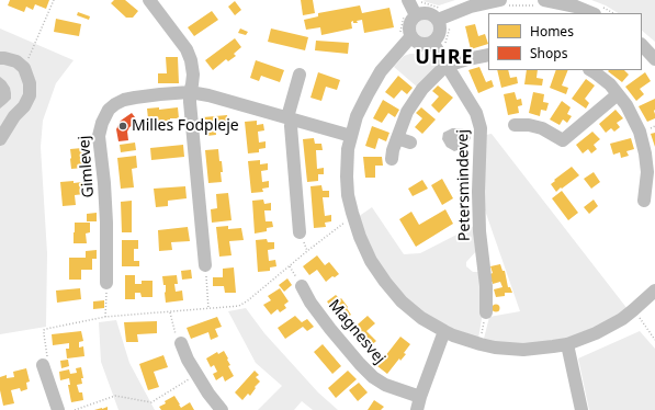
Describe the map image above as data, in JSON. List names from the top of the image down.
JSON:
{
  "streets": {
    "street": ["Gimlevej", "Petersmindevej", "Magnesvej"]
  },
  "districts": ["UHRE"],
  "places": ["Milles Fodpleje"],
  "legend": ["Homes", "Shops"]
}
